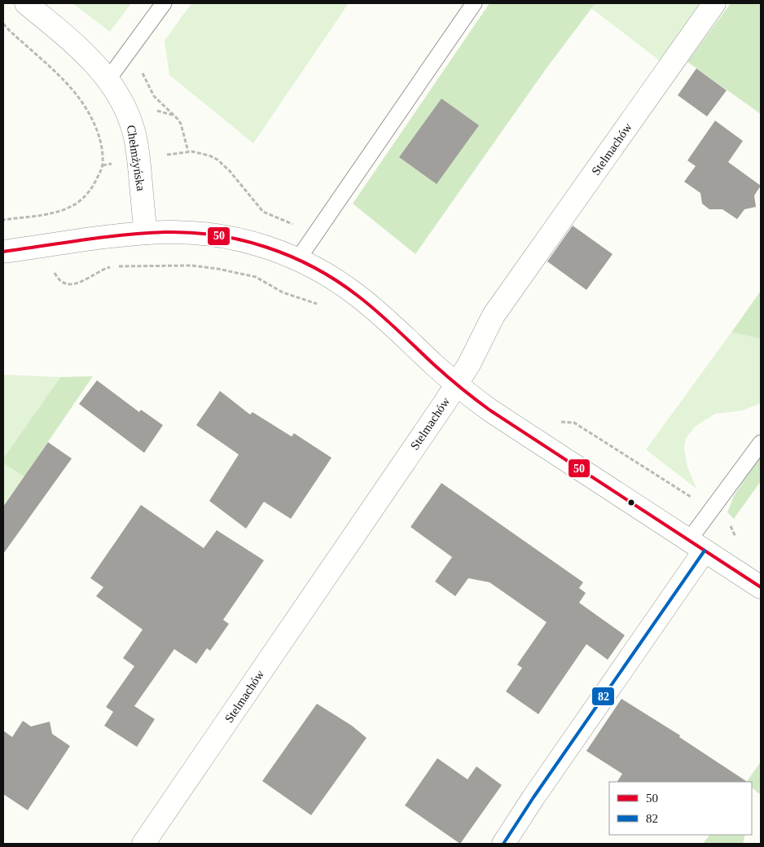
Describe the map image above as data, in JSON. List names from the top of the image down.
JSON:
{
  "streets": {
    "street": ["Stelmachów", "Chełmżyńska"]
  },
  "lines": ["transit line 50", "transit line 82"],
  "legend": ["50", "82"]
}
